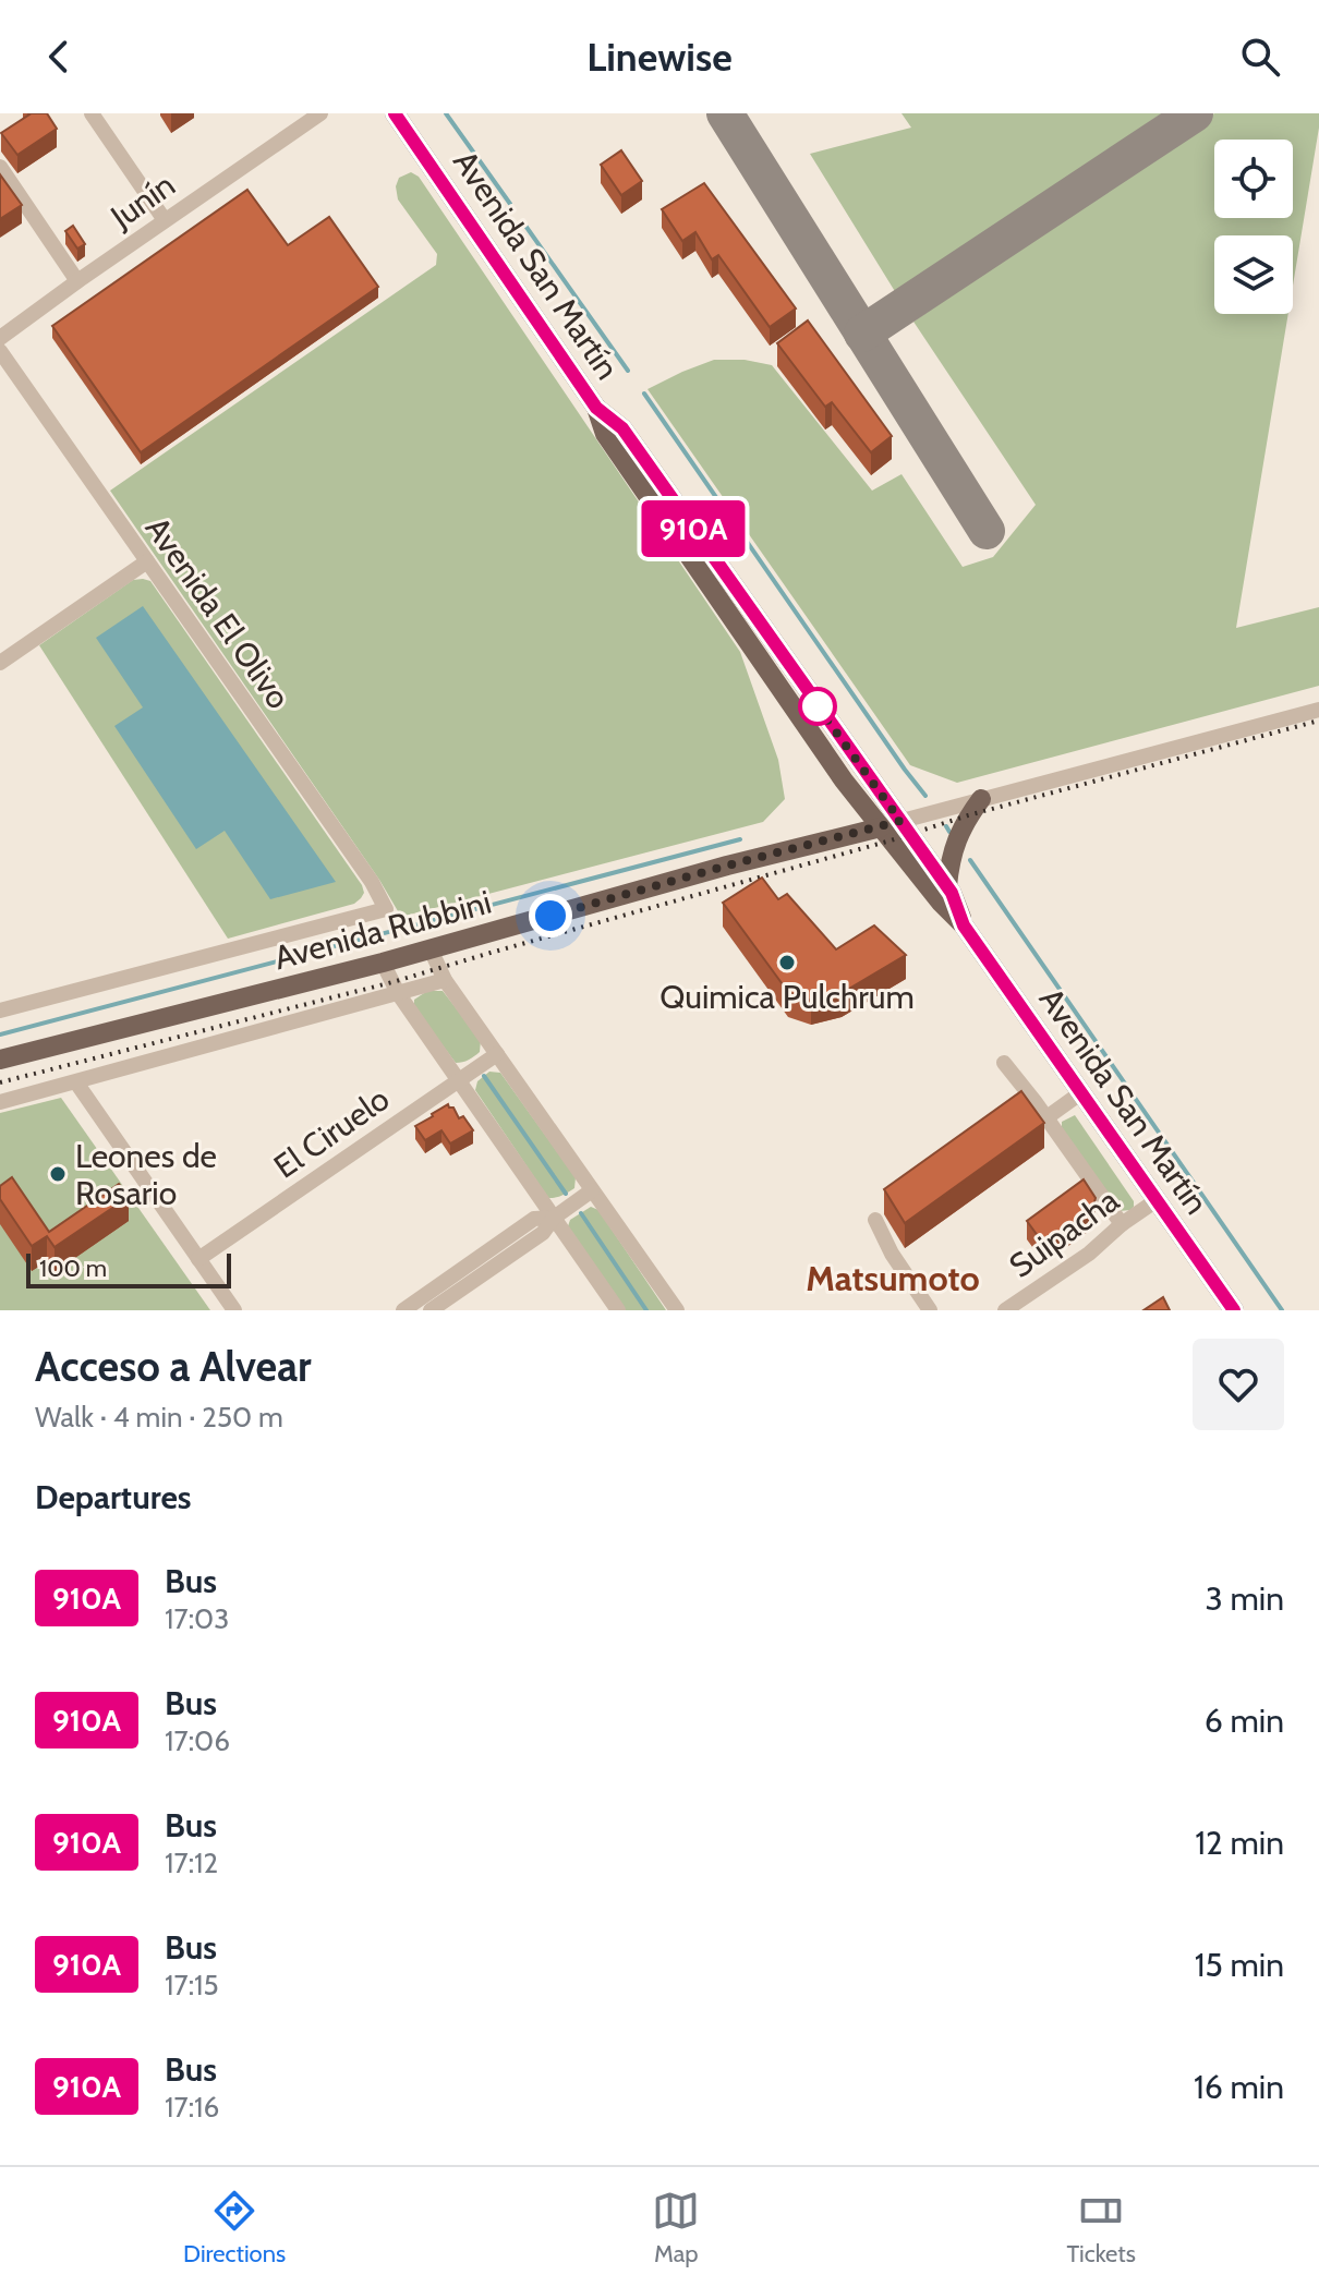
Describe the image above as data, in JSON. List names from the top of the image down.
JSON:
{
  "streets": {
    "main road": ["Avenida San Martín", "Avenida Rubbini"],
    "street": [
      "Junín",
      "Avenida El Olivo",
      "El Ciruelo",
      "Suipacha"
    ]
  },
  "crossings": [
    ["Avenida San Martín", "Avenida Rubbini"],
    ["Avenida San Martín", "Suipacha"]
  ],
  "districts": ["Matsumoto"],
  "places": ["Quimica Pulchrum", "Leones de Rosario"],
  "lines": ["bus line 910A"],
  "scale_bar": "100 m",
  "page": {
    "header": "Linewise",
    "on_map": "910A",
    "scale": "100 m",
    "heading": [
      ["Acceso a Alvear", "Walk · 4 min · 250 m"],
      "Departures"
    ],
    "list": [
      {
        "mark": "910A",
        "name": "Bus",
        "note": "17:03",
        "value": "3 min"
      },
      {
        "mark": "910A",
        "name": "Bus",
        "note": "17:06",
        "value": "6 min"
      },
      {
        "mark": "910A",
        "name": "Bus",
        "note": "17:12",
        "value": "12 min"
      },
      {
        "mark": "910A",
        "name": "Bus",
        "note": "17:15",
        "value": "15 min"
      },
      {
        "mark": "910A",
        "name": "Bus",
        "note": "17:16",
        "value": "16 min"
      }
    ],
    "tabs": ["Directions", "Map", "Tickets"]
  }
}
